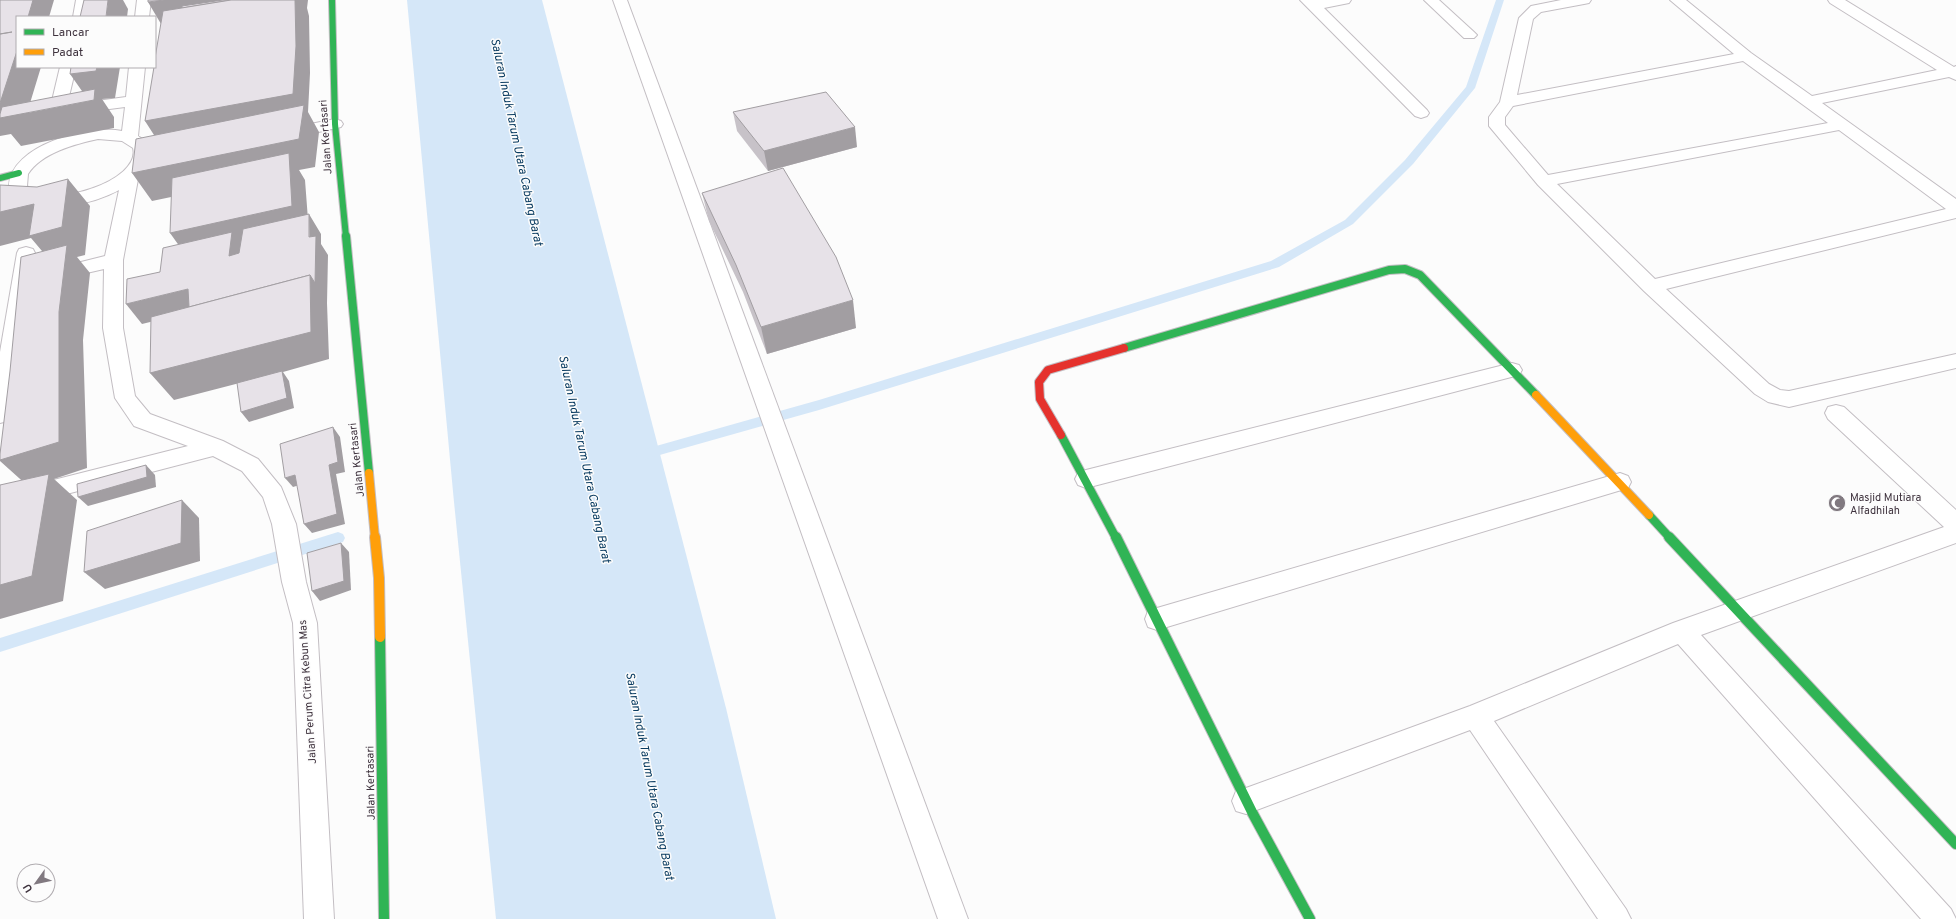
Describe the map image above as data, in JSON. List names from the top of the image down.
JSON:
{
  "streets": {
    "street": ["Jalan Kertasari", "Jalan Perum Citra Kebun Mas"]
  },
  "water": ["Saluran Induk Tarum Utara Cabang Barat"],
  "places": {
    "mosque": ["Masjid Mutiara Alfadhilah"]
  },
  "legend": ["Lancar", "Padat"],
  "north": "bottom left"
}
